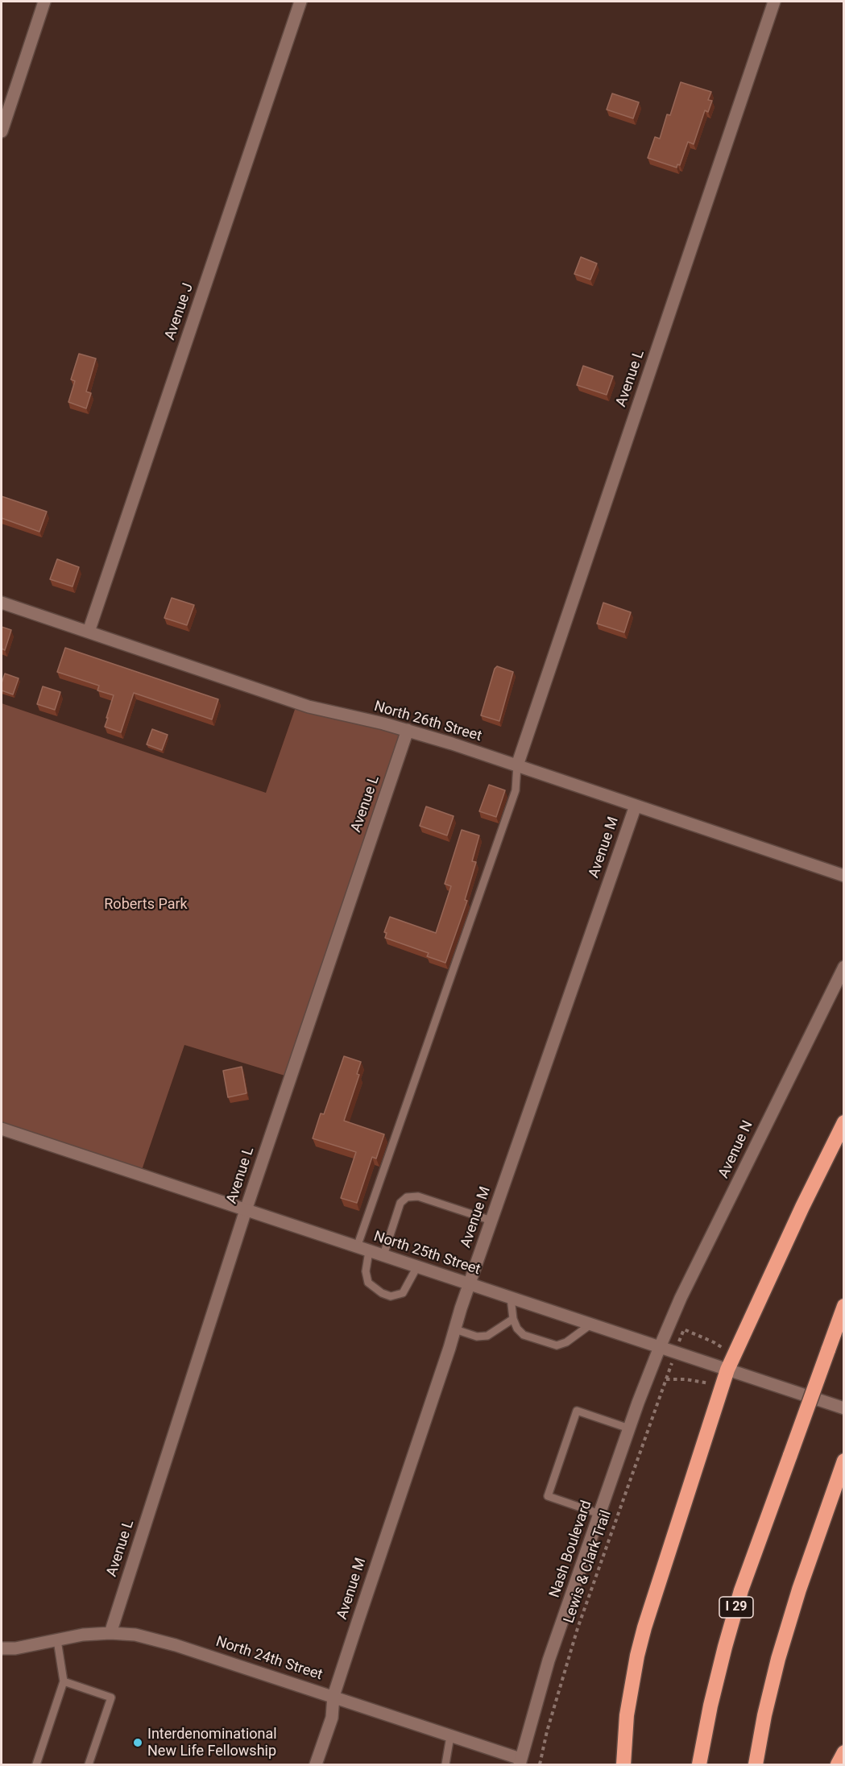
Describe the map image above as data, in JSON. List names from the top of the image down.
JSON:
{
  "streets": {
    "highway": ["I 29"],
    "street": [
      "Avenue J",
      "Avenue L",
      "North 26th Street",
      "Avenue M",
      "Avenue N",
      "North 25th Street",
      "Nash Boulevard",
      "North 24th Street"
    ],
    "path": ["Lewis & Clark Trail"]
  },
  "crossings": [
    ["Avenue J", "North 26th Street"],
    ["Avenue L", "North 26th Street"],
    ["Avenue L", "North 25th Street"],
    ["Avenue L", "North 24th Street"],
    ["North 26th Street", "Avenue M"],
    ["Avenue M", "North 25th Street"],
    ["Avenue M", "North 24th Street"],
    ["Avenue N", "North 25th Street"],
    ["Avenue N", "Nash Boulevard"],
    ["North 25th Street", "Nash Boulevard"],
    ["Nash Boulevard", "North 24th Street"]
  ],
  "parks": ["Roberts Park"],
  "places": ["Interdenominational New Life Fellowship"]
}
